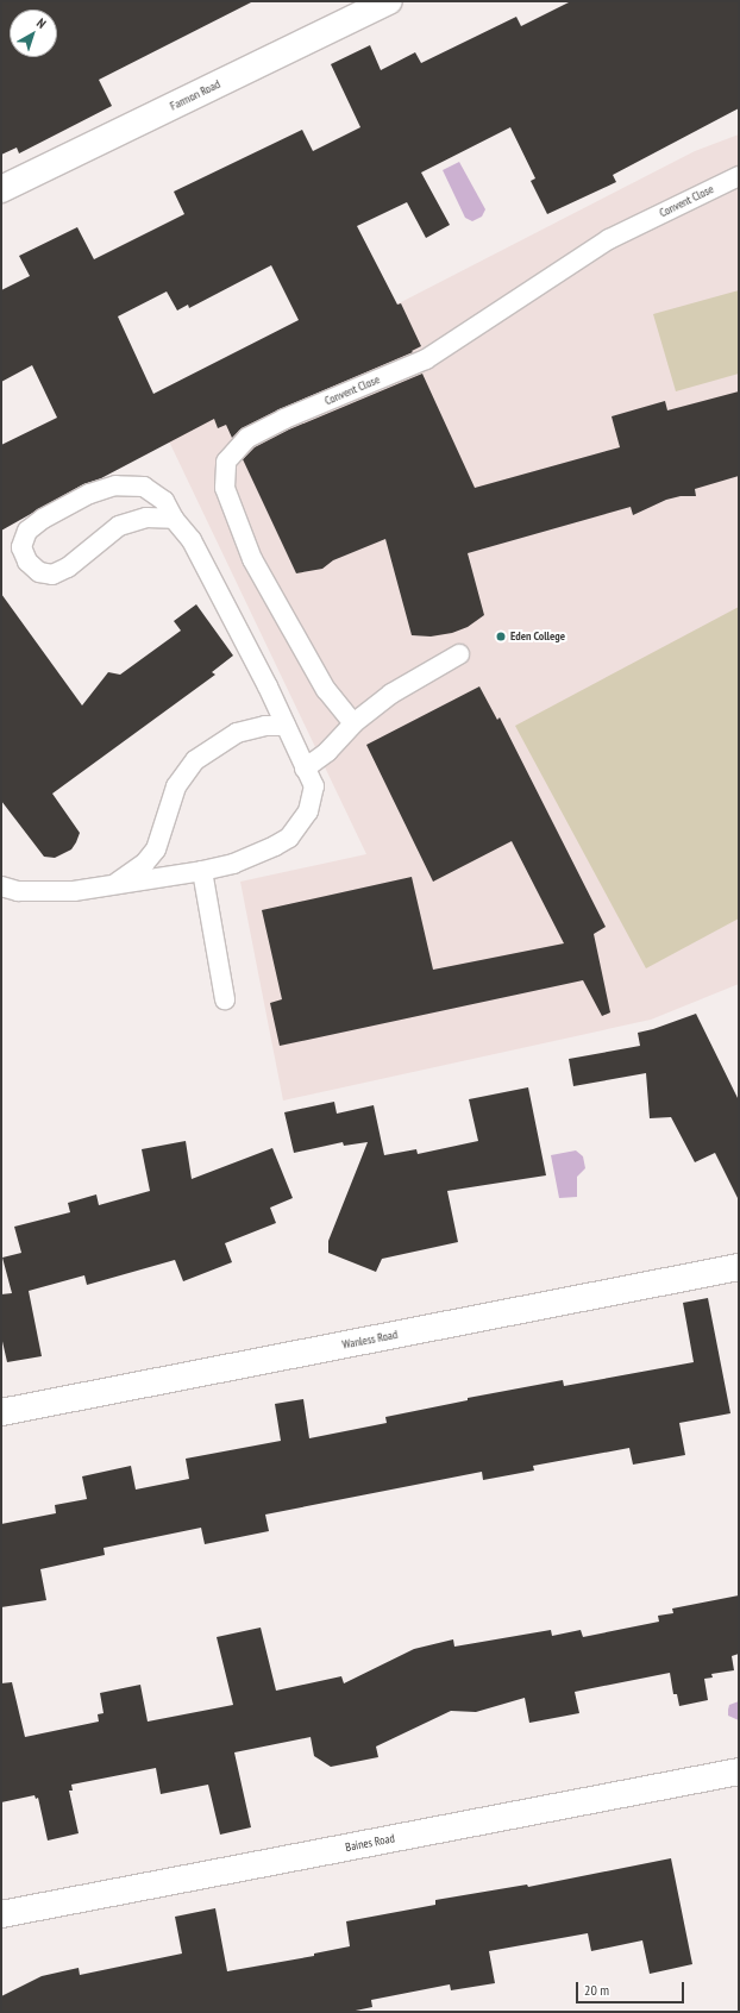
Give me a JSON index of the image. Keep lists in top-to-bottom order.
{
  "streets": {
    "street": ["Farmon Road", "Wanless Road", "Baines Road"],
    "lane": ["Convent Close"]
  },
  "places": ["Eden College"],
  "scale_bar": "20 m",
  "north": "top right"
}
